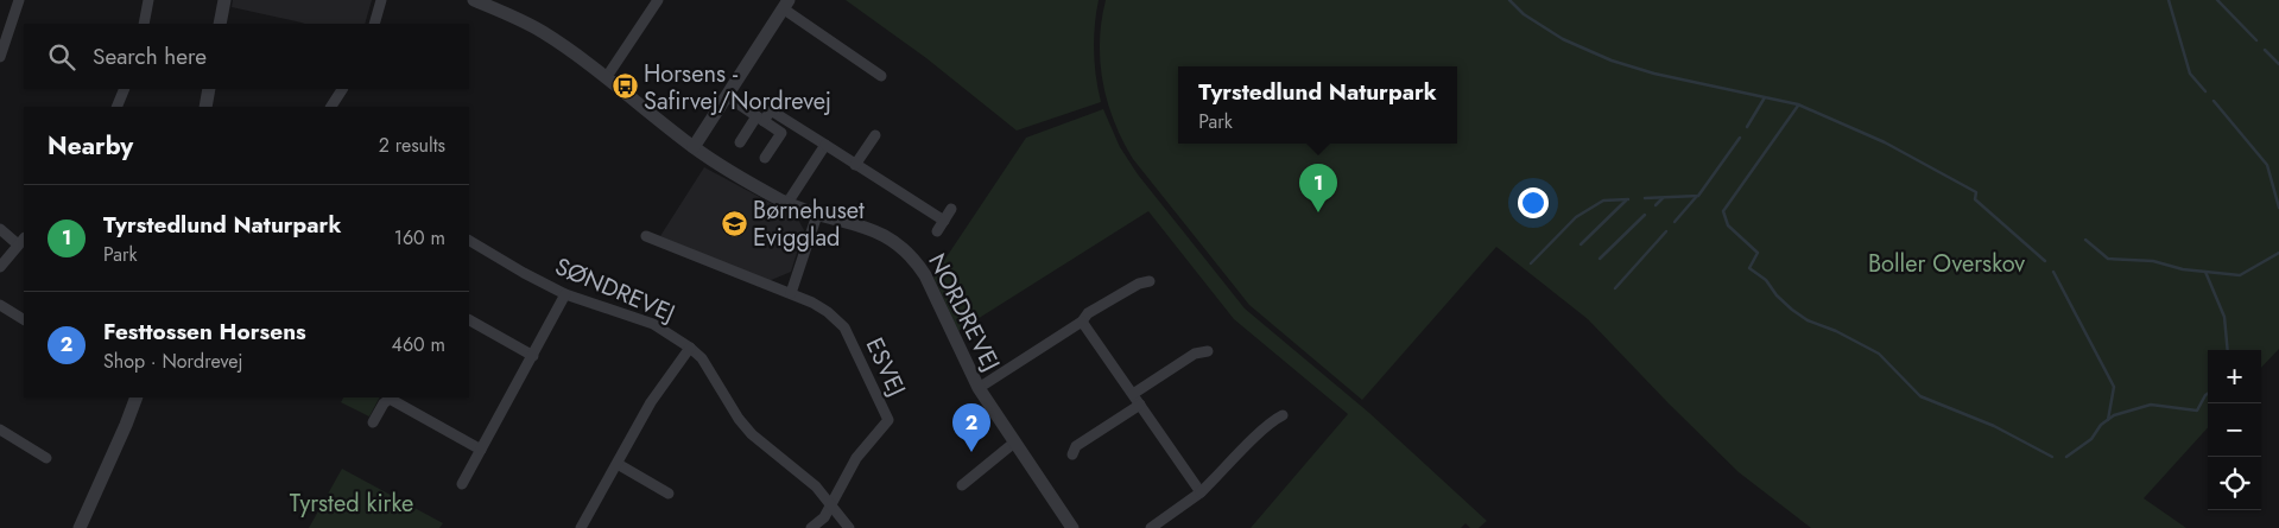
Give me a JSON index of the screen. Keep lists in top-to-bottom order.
{
  "streets": {
    "street": ["SØNDREVEJ", "NORDREVEJ", "ESVEJ"]
  },
  "crossings": [
    ["SØNDREVEJ", "ESVEJ"]
  ],
  "parks": ["Boller Overskov", "Tyrsted kirke"],
  "places": {
    "bus stop": ["Horsens - Safirvej/Nordrevej"],
    "school or university": ["Børnehuset Evigglad"]
  },
  "page": {
    "search": "Search here",
    "popup": ["Tyrstedlund Naturpark", "Park"],
    "heading": ["Nearby", "2 results"],
    "pins": ["1", "2"],
    "list": [
      {
        "mark": "1",
        "name": "Tyrstedlund Naturpark",
        "note": "Park",
        "value": "160 m"
      },
      {
        "mark": "2",
        "name": "Festtossen Horsens",
        "note": "Shop · Nordrevej",
        "value": "460 m"
      }
    ],
    "map_buttons": ["+", "−"]
  }
}
